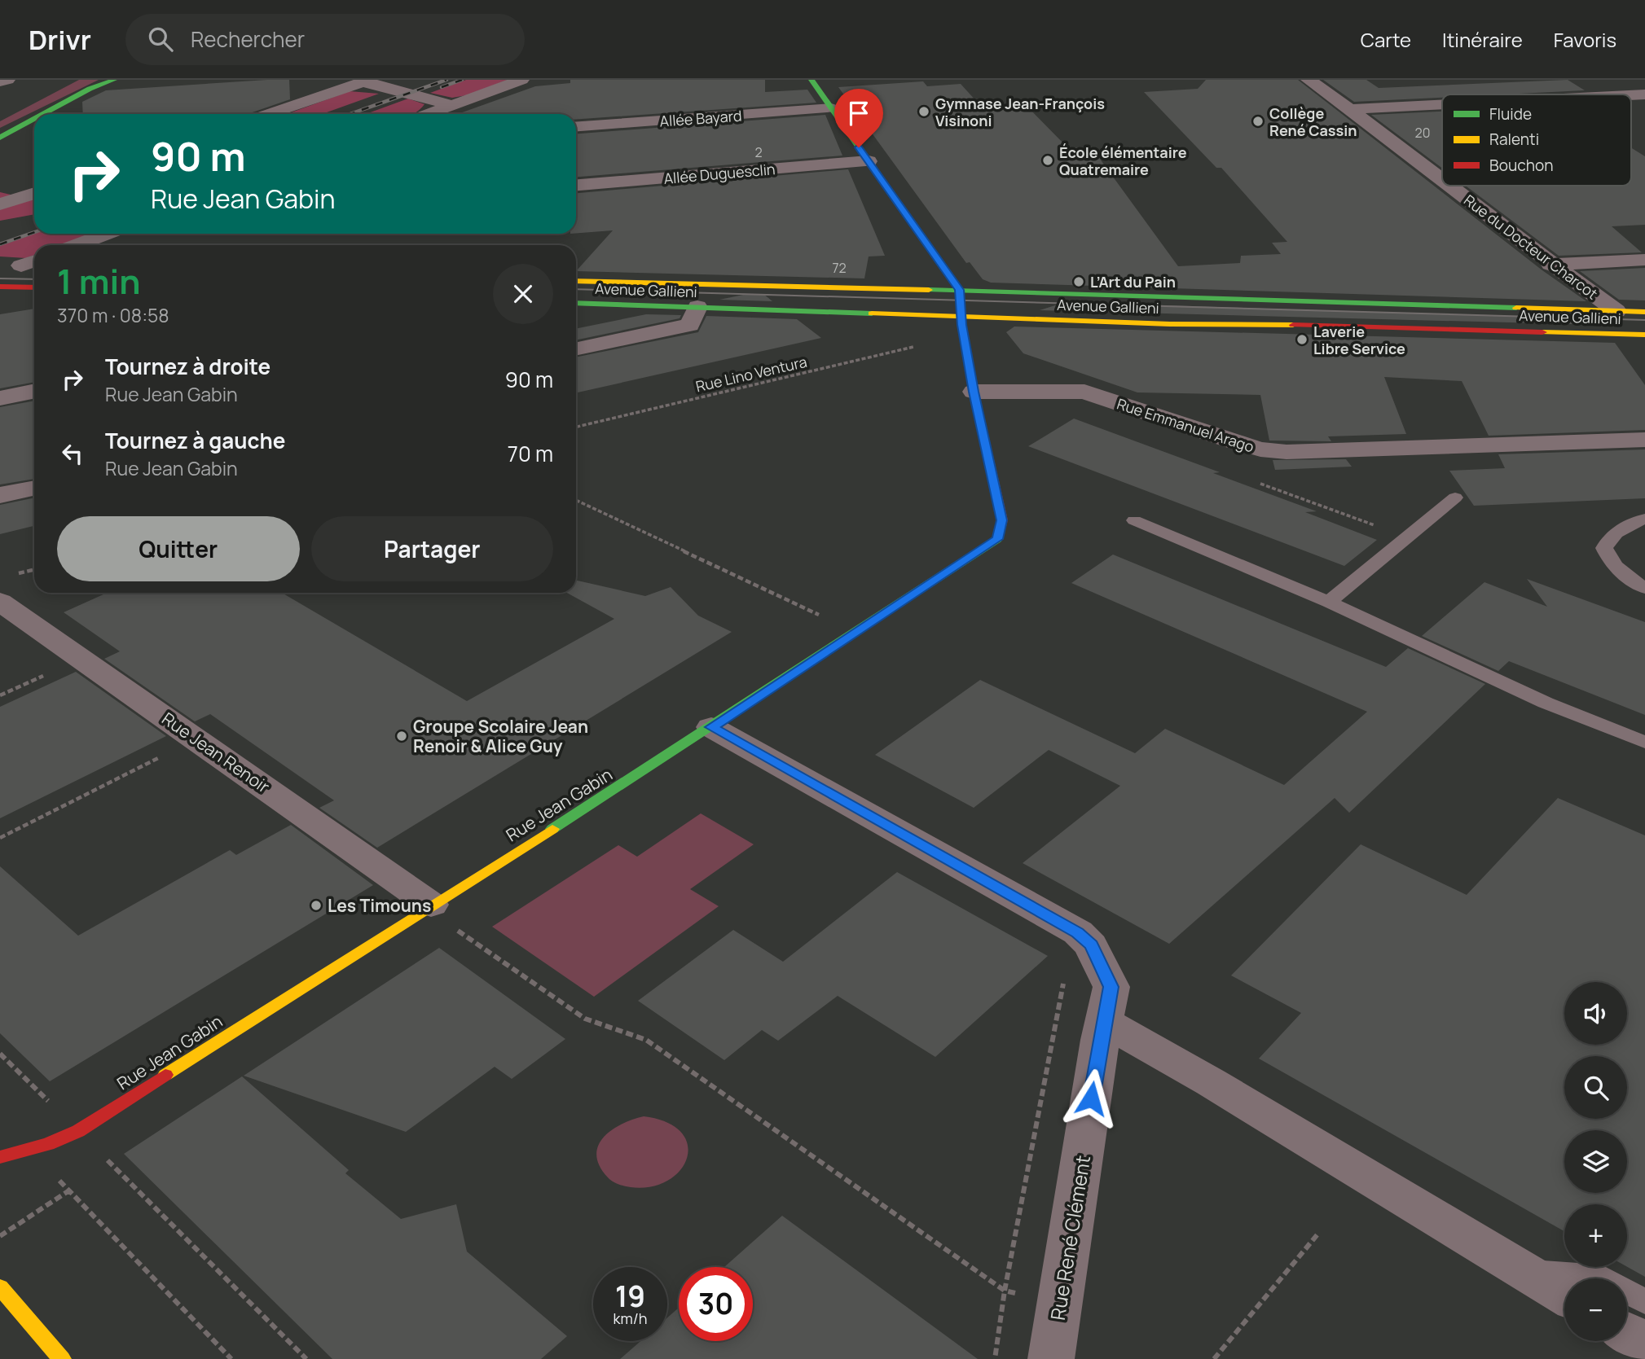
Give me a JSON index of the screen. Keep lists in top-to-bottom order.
{
  "streets": {
    "main road": ["Avenue Gallieni", "Rue Jean Gabin"],
    "street": [
      "Allée Bayard",
      "Allée Duguesclin",
      "Rue du Docteur Charcot",
      "Rue Emmanuel Arago",
      "Rue Jean Renoir",
      "Rue René Clément"
    ],
    "path": ["Rue Lino Ventura"]
  },
  "crossings": [
    ["Rue du Docteur Charcot", "Avenue Gallieni"],
    ["Rue Emmanuel Arago", "Rue Jean Gabin"],
    ["Rue Jean Renoir", "Rue Jean Gabin"],
    ["Rue Jean Gabin", "Rue René Clément"]
  ],
  "places": [
    "Gymnase Jean-François Visinoni",
    "Collège René Cassin",
    "École élémentaire Quatremaire",
    "L’Art du Pain",
    "Laverie Libre Service",
    "Groupe Scolaire Jean Renoir & Alice Guy",
    "Les Timouns"
  ],
  "house_numbers": ["20", "2", "72"],
  "legend": ["Fluide", "Ralenti", "Bouchon"],
  "page": {
    "header": "Drivr",
    "search": "Rechercher",
    "nav": ["Carte", "Itinéraire", "Favoris"],
    "turn": ["90 m", "Rue Jean Gabin"],
    "heading": ["1 min", "370 m · 08:58"],
    "list": [
      {
        "name": "Tournez à droite",
        "note": "Rue Jean Gabin",
        "value": "90 m"
      },
      {
        "name": "Tournez à gauche",
        "note": "Rue Jean Gabin",
        "value": "70 m"
      }
    ],
    "buttons": ["Quitter", "Partager"],
    "map_buttons": ["+", "−"],
    "speed": "19 km/h",
    "limit": "30"
  }
}
